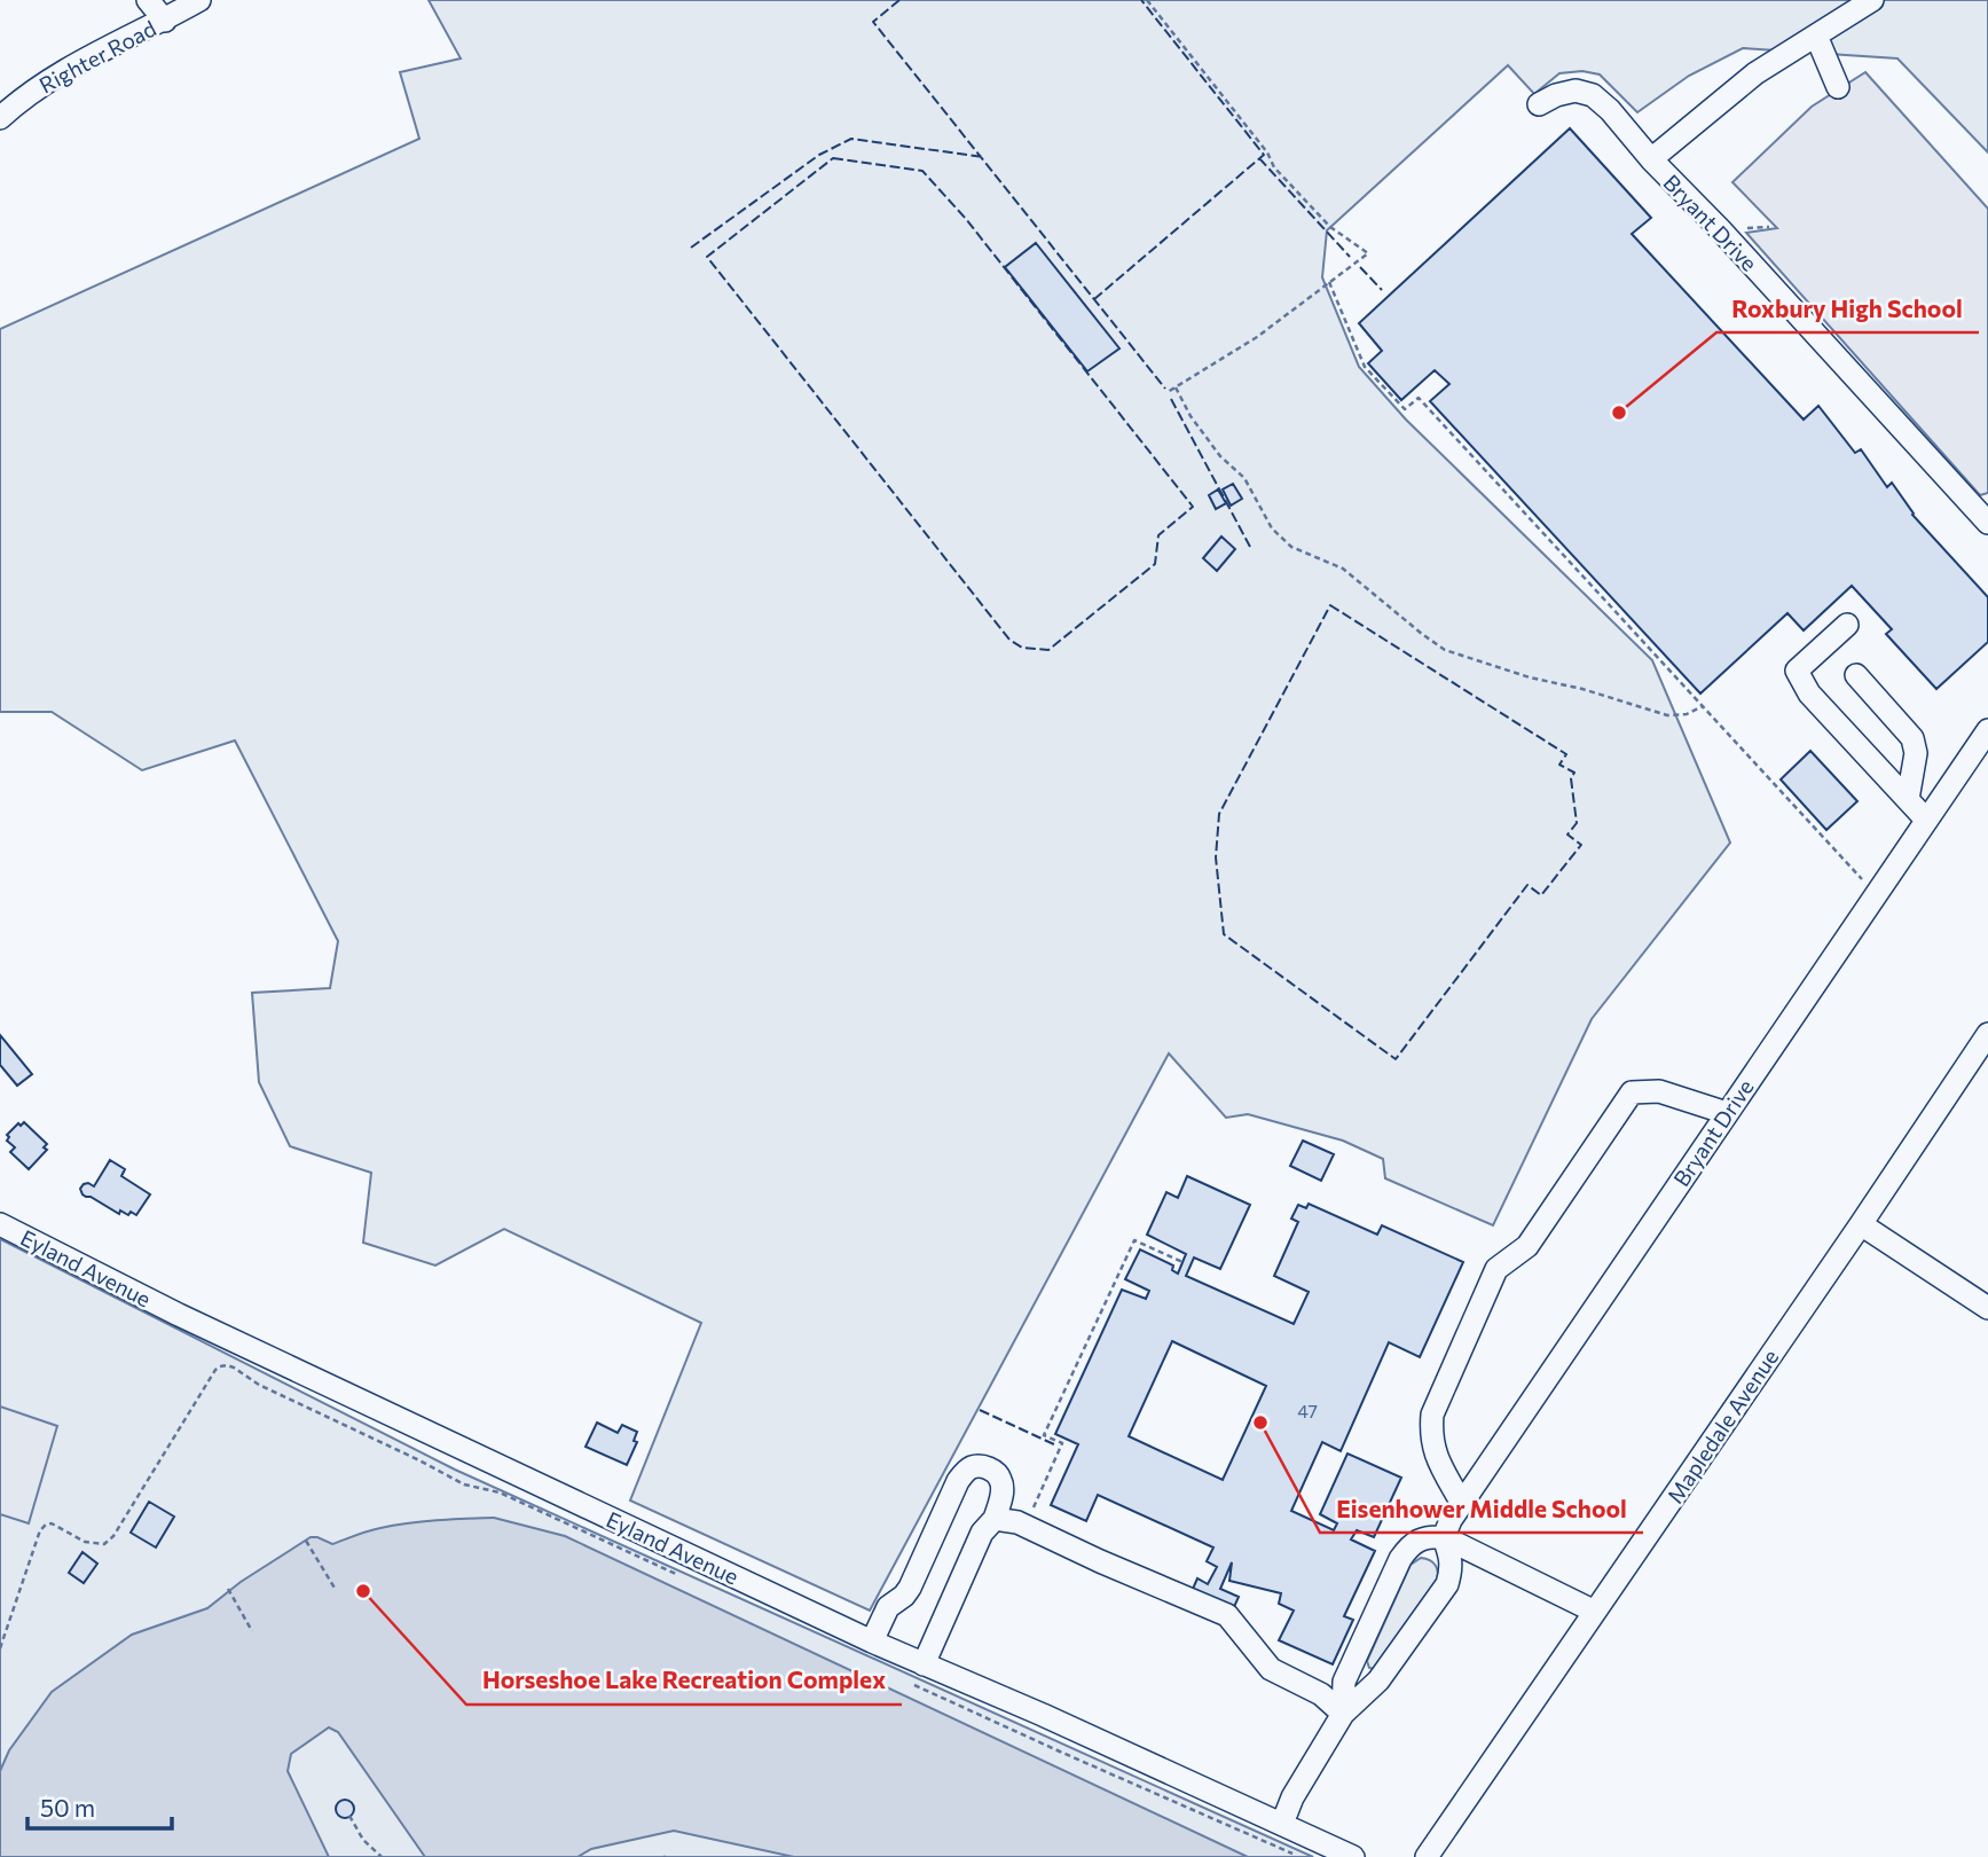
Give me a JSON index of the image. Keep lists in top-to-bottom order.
{
  "streets": {
    "street": [
      "Righter Road",
      "Bryant Drive",
      "Eyland Avenue",
      "Mapledale Avenue"
    ]
  },
  "places": ["Roxbury High School", "Eisenhower Middle School", "Horseshoe Lake Recreation Complex"],
  "house_numbers": ["47"],
  "scale_bar": "50 m"
}
